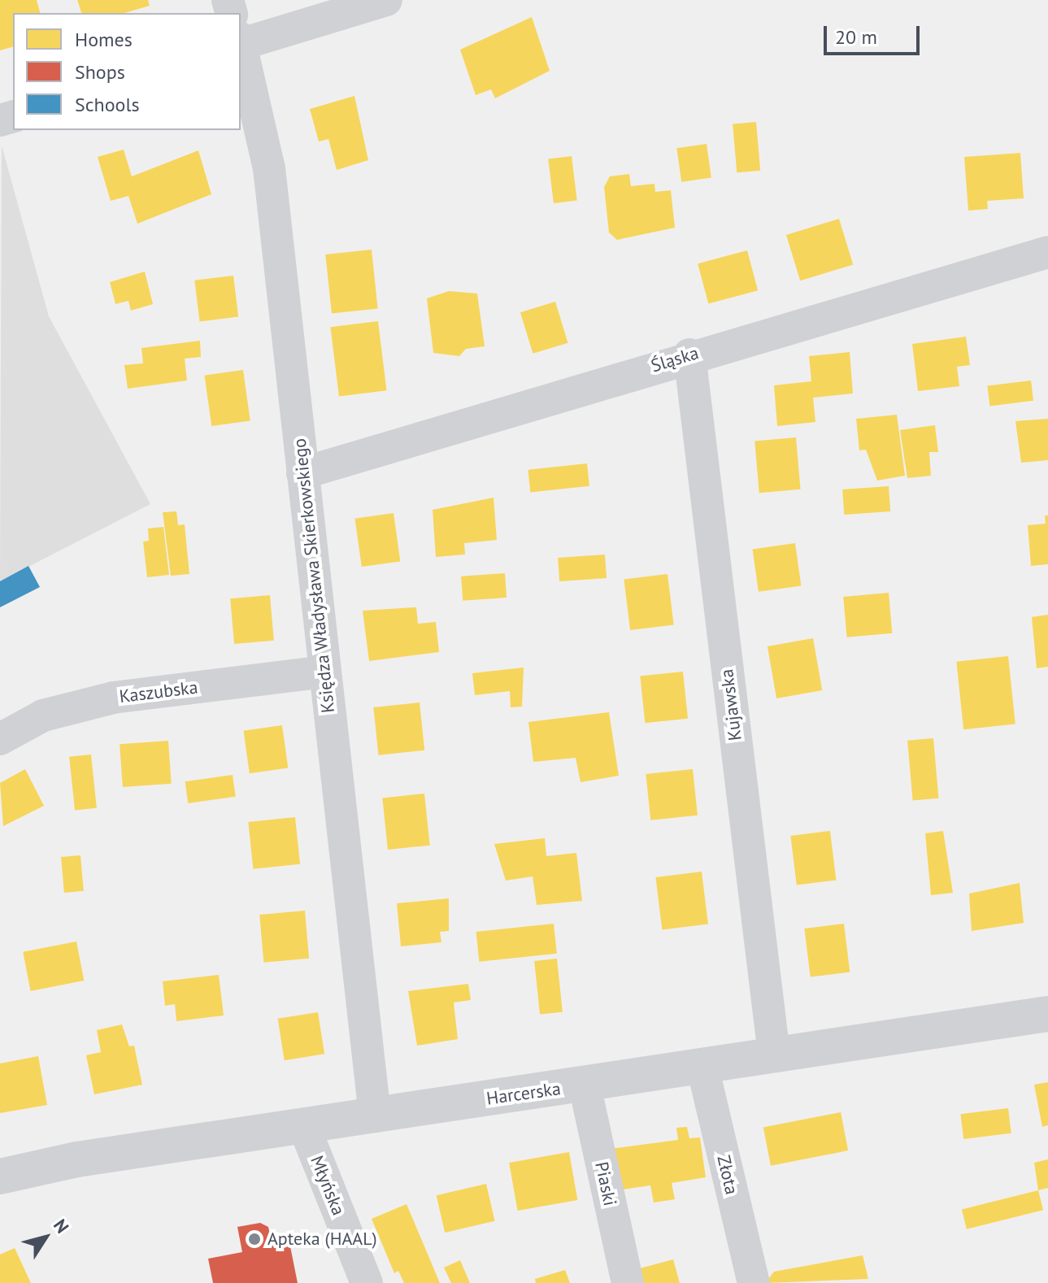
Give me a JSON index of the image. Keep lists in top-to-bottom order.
{
  "streets": {
    "street": [
      "Śląska",
      "Księdza Władysława Skierkowskiego",
      "Kaszubska",
      "Kujawska",
      "Harcerska",
      "Złota",
      "Piaski",
      "Młyńska"
    ]
  },
  "crossings": [
    ["Śląska", "Księdza Władysława Skierkowskiego"],
    ["Śląska", "Kujawska"],
    ["Księdza Władysława Skierkowskiego", "Kaszubska"],
    ["Księdza Władysława Skierkowskiego", "Harcerska"],
    ["Kujawska", "Harcerska"],
    ["Harcerska", "Złota"],
    ["Harcerska", "Piaski"],
    ["Harcerska", "Młyńska"]
  ],
  "places": ["Apteka (HAAL)"],
  "legend": ["Homes", "Shops", "Schools"],
  "scale_bar": "20 m",
  "north": "top right"
}
